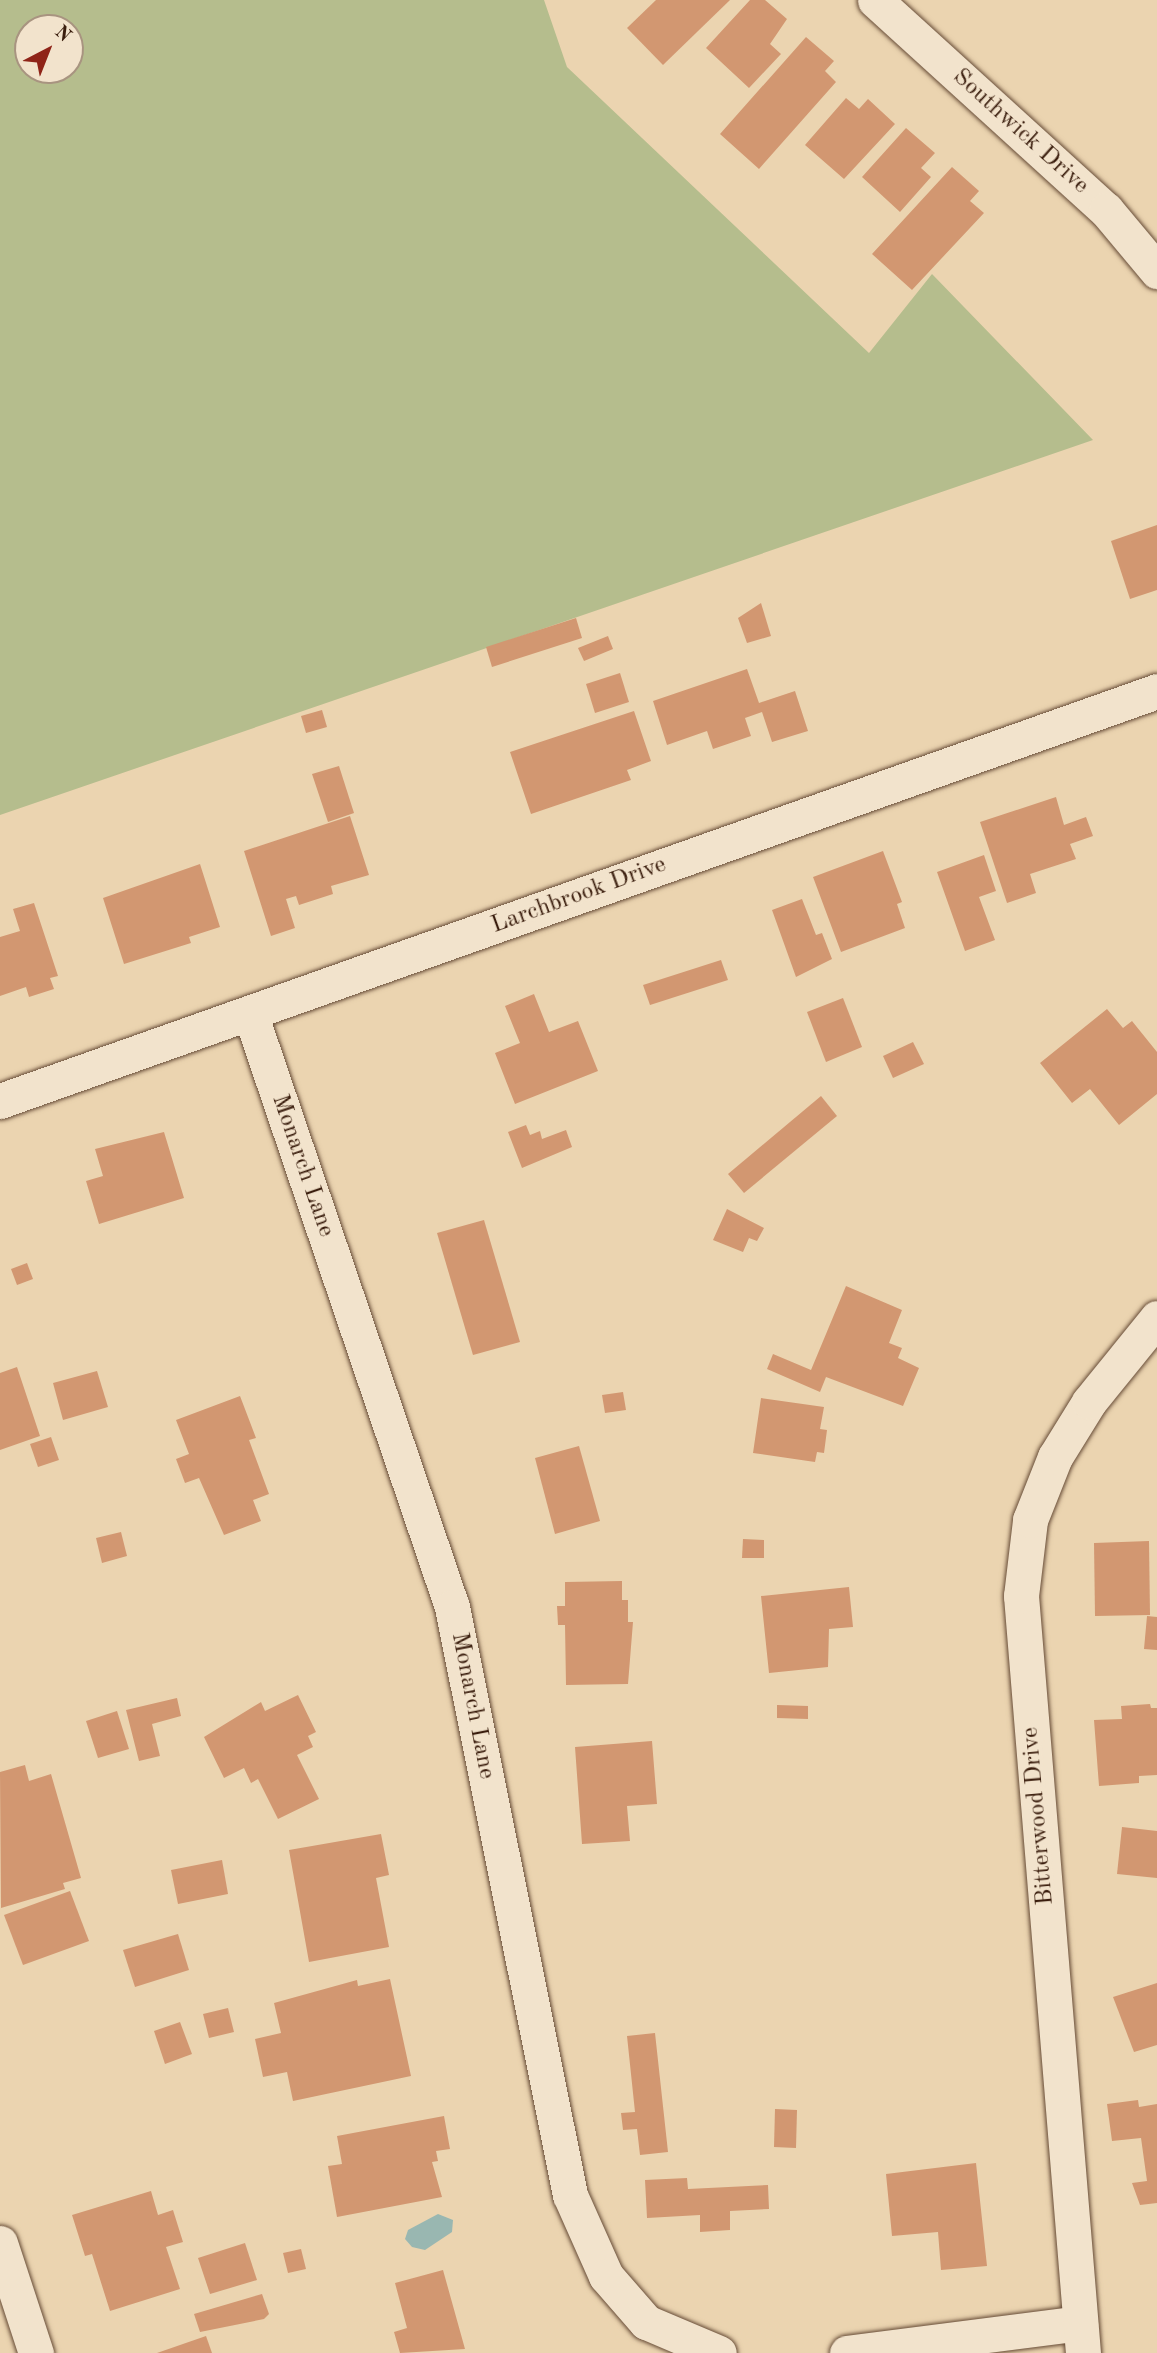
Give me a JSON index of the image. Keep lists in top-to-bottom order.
{
  "streets": {
    "street": [
      "Southwick Drive",
      "Larchbrook Drive",
      "Monarch Lane",
      "Bitterwood Drive"
    ]
  },
  "crossings": [
    ["Larchbrook Drive", "Monarch Lane"]
  ],
  "north": "top right"
}
